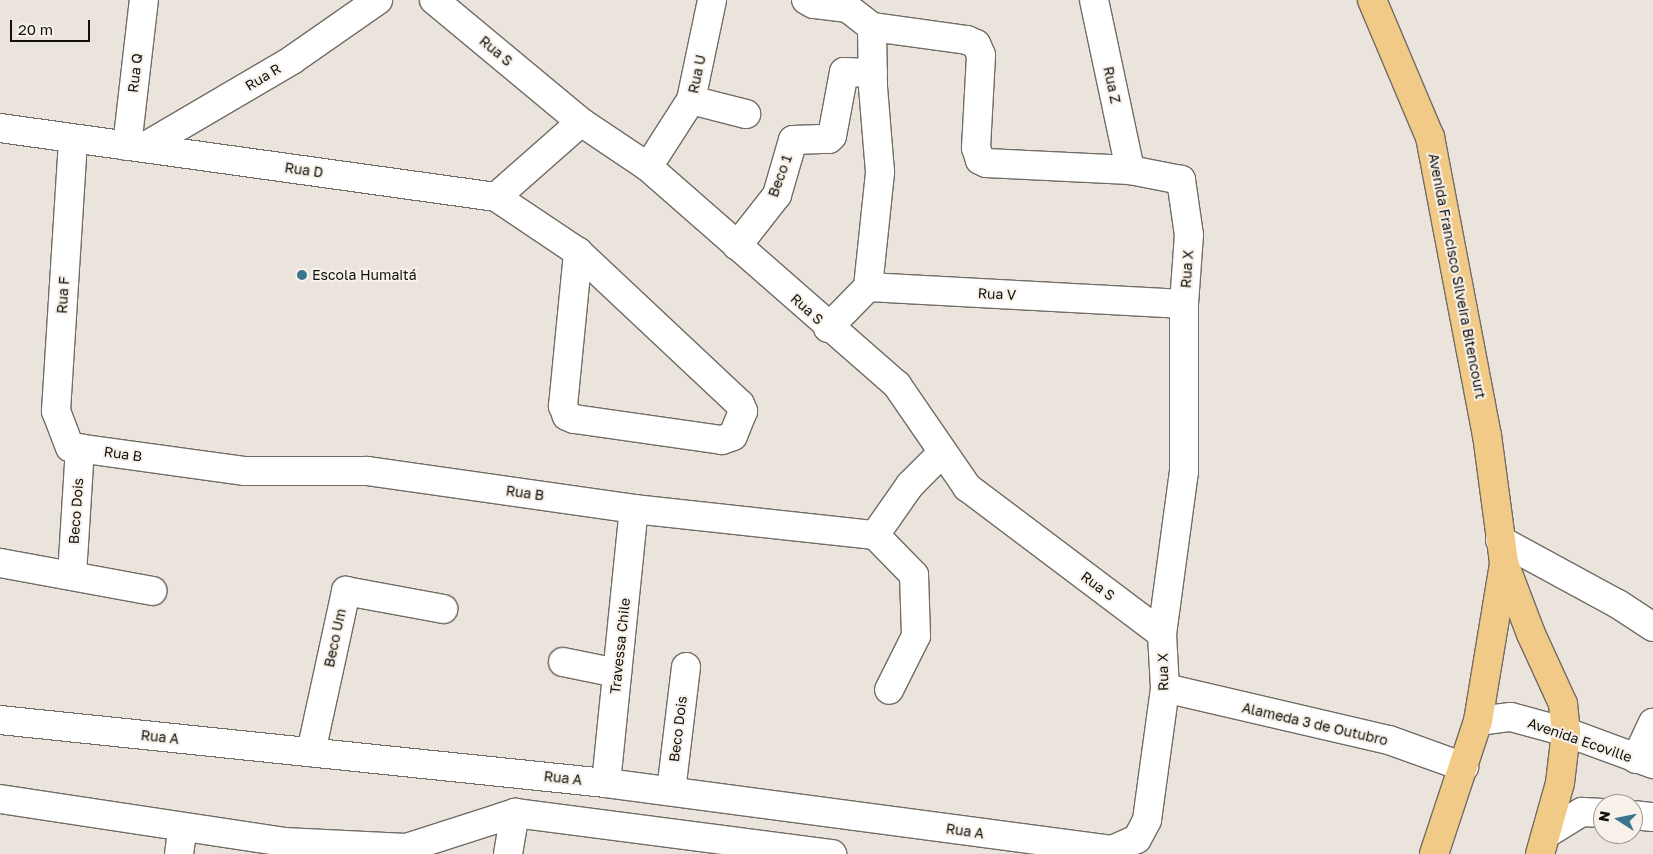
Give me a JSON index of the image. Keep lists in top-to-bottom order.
{
  "streets": {
    "main road": ["Avenida Francisco Silveira Bitencourt"],
    "street": [
      "Rua S",
      "Rua Q",
      "Rua U",
      "Rua R",
      "Rua Z",
      "Rua D",
      "Beco 1",
      "Rua X",
      "Rua V",
      "Rua F",
      "Rua B",
      "Beco Dois",
      "Beco Um",
      "Travessa Chile",
      "Alameda 3 de Outubro",
      "Rua A",
      "Avenida Ecoville"
    ]
  },
  "crossings": [
    ["Rua S", "Rua U"],
    ["Rua S", "Beco 1"],
    ["Rua S", "Rua X"],
    ["Rua Q", "Rua R"],
    ["Rua Q", "Rua D"],
    ["Rua R", "Rua D"],
    ["Rua Z", "Rua X"],
    ["Rua D", "Rua F"],
    ["Rua X", "Rua V"],
    ["Rua X", "Alameda 3 de Outubro"],
    ["Rua X", "Rua A"],
    ["Avenida Francisco Silveira Bitencourt", "Alameda 3 de Outubro"],
    ["Avenida Francisco Silveira Bitencourt", "Avenida Ecoville"],
    ["Rua F", "Rua B"],
    ["Rua F", "Beco Dois"],
    ["Rua B", "Beco Dois"],
    ["Rua B", "Travessa Chile"],
    ["Beco Dois", "Rua A"],
    ["Beco Um", "Rua A"],
    ["Travessa Chile", "Rua A"]
  ],
  "places": ["Escola Humaitá"],
  "scale_bar": "20 m",
  "north": "left"
}
